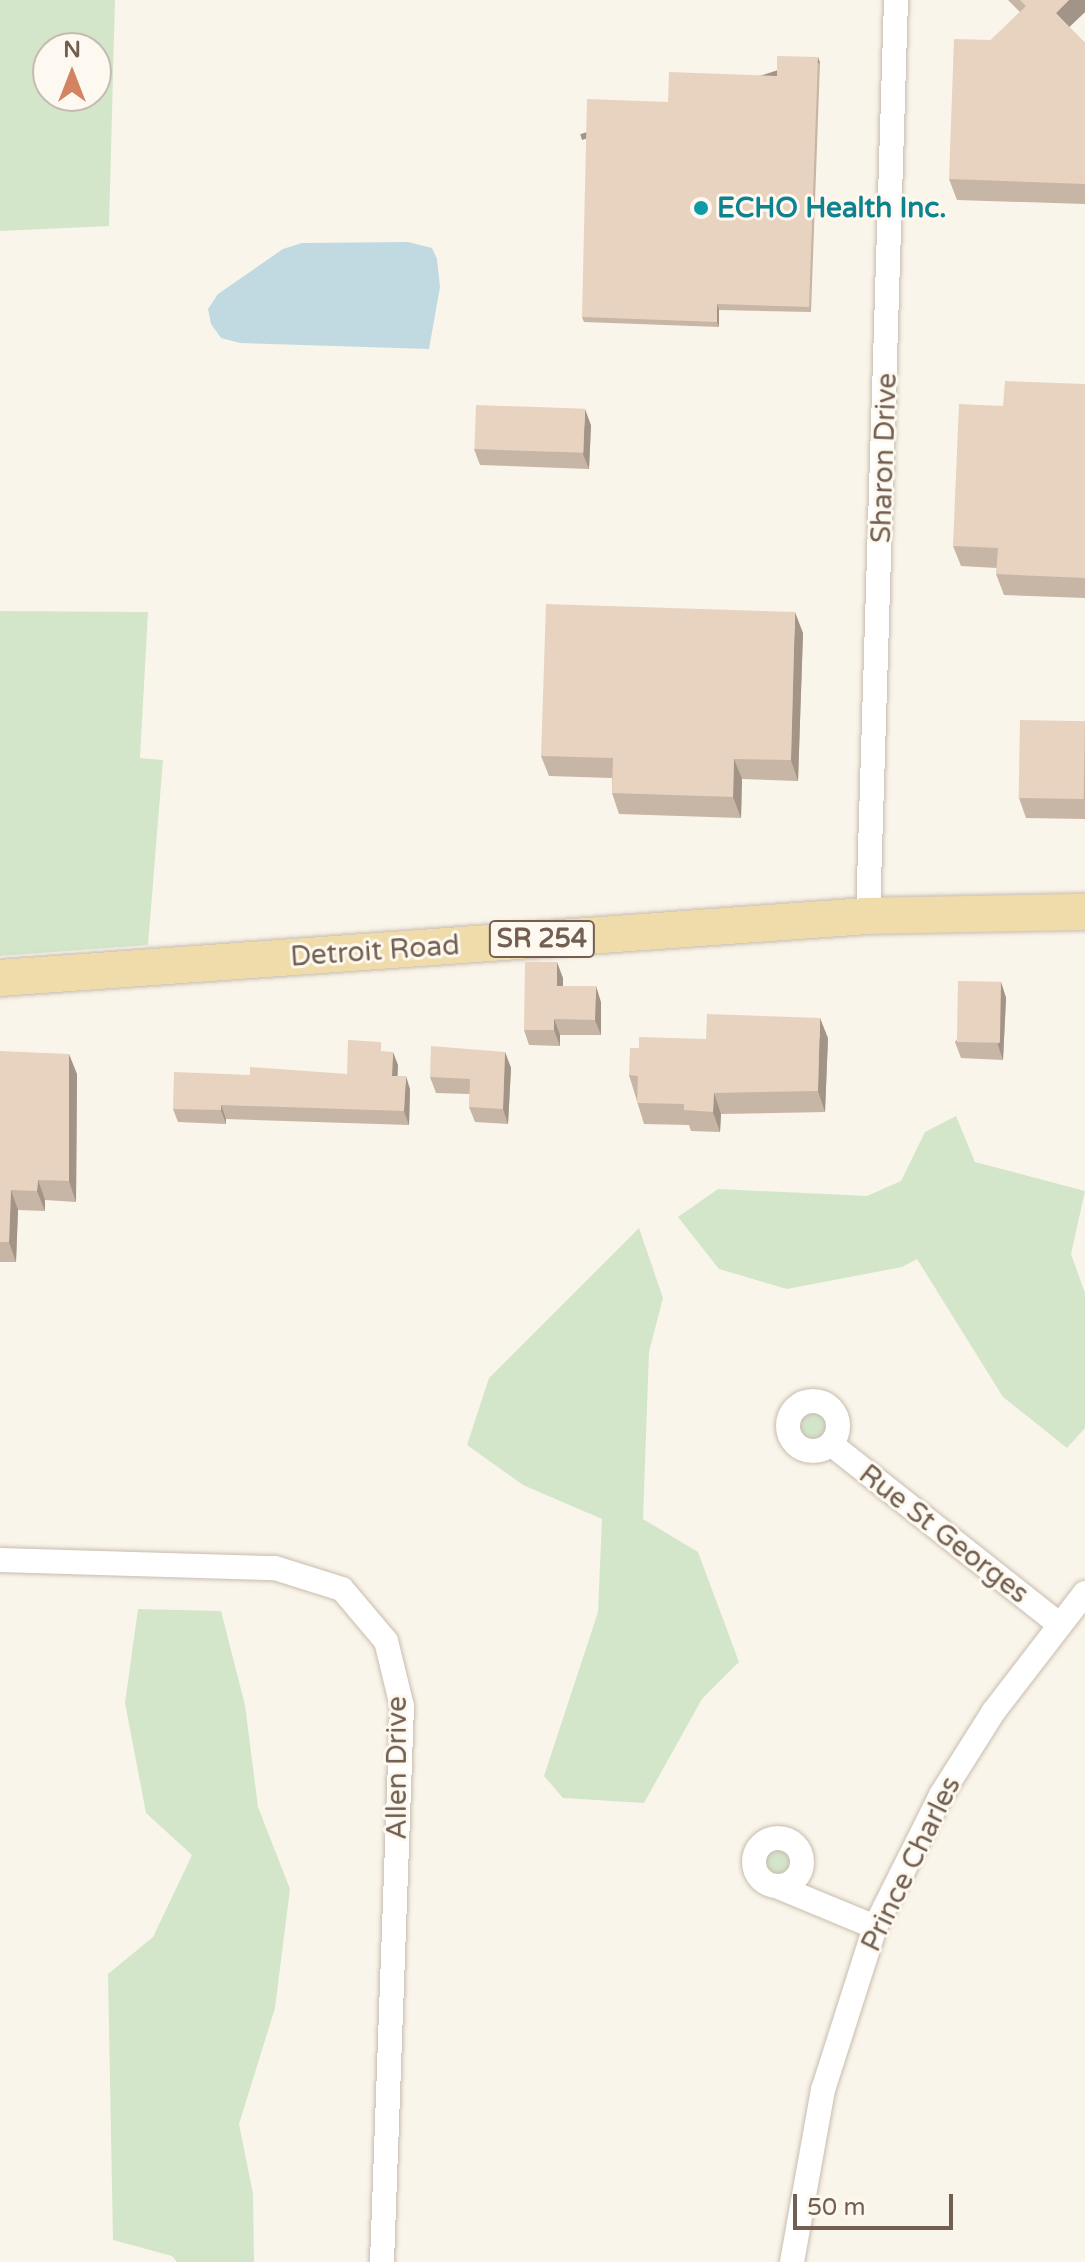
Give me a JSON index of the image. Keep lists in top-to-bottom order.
{
  "streets": {
    "main road": ["SR 254", "Detroit Road"],
    "street": [
      "Sharon Drive",
      "Rue St Georges",
      "Allen Drive",
      "Prince Charles"
    ]
  },
  "crossings": [
    ["Sharon Drive", "Detroit Road"],
    ["Rue St Georges", "Prince Charles"]
  ],
  "places": ["ECHO Health Inc."],
  "scale_bar": "50 m",
  "north": "top"
}
